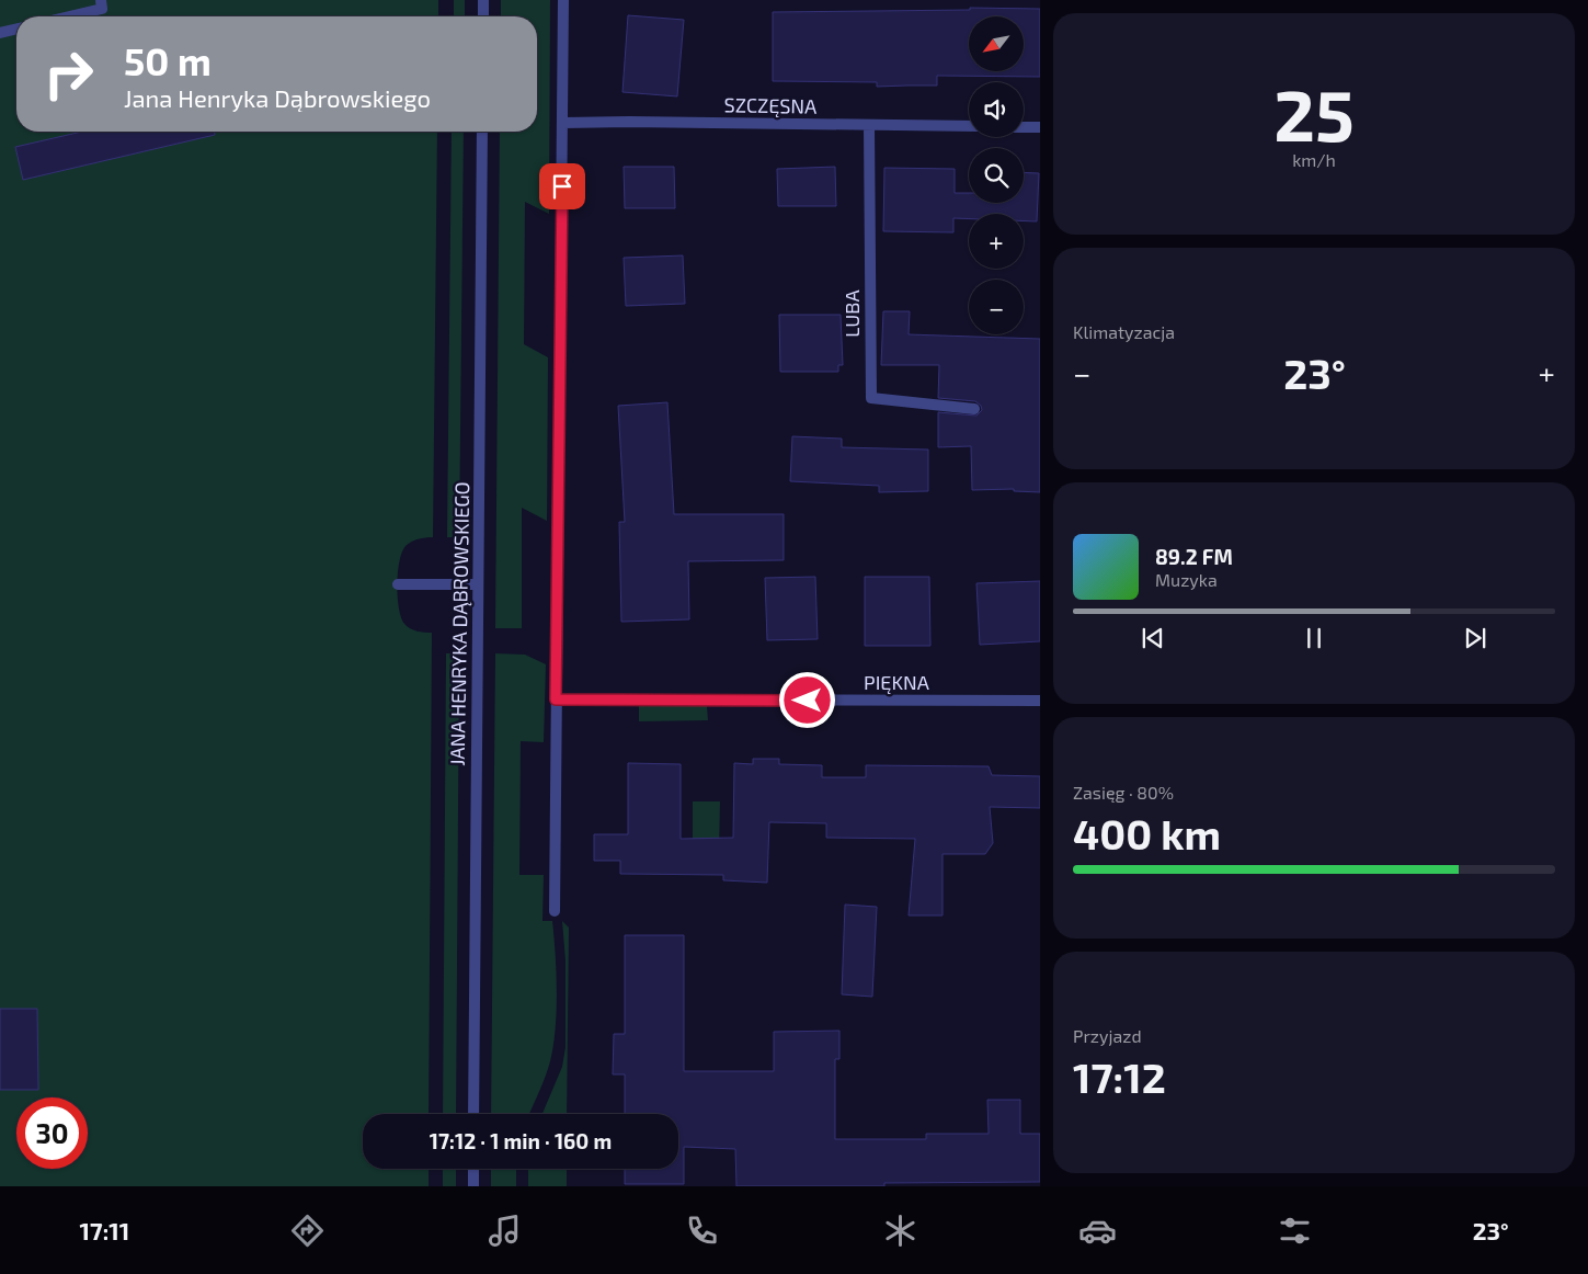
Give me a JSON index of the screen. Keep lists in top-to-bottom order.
{
  "streets": {
    "street": [
      "SZCZĘSNA",
      "LUBA",
      "JANA HENRYKA DĄBROWSKIEGO",
      "PIĘKNA"
    ]
  },
  "crossings": [
    ["SZCZĘSNA", "LUBA"]
  ],
  "north": "bottom left",
  "page": {
    "tile": [
      ["25", "km/h"],
      "Klimatyzacja",
      ["Zasięg · 80%", "400 km"],
      ["Przyjazd", "17:12"]
    ],
    "map_buttons": ["+", "−"],
    "turn": ["50 m", "Jana Henryka Dąbrowskiego"],
    "heat": ["−", "23°", "+"],
    "song": ["89.2 FM", "Muzyka"],
    "limit": "30",
    "trip": "17:12 · 1 min · 160 m",
    "tabs": ["17:11", "23°"]
  }
}
